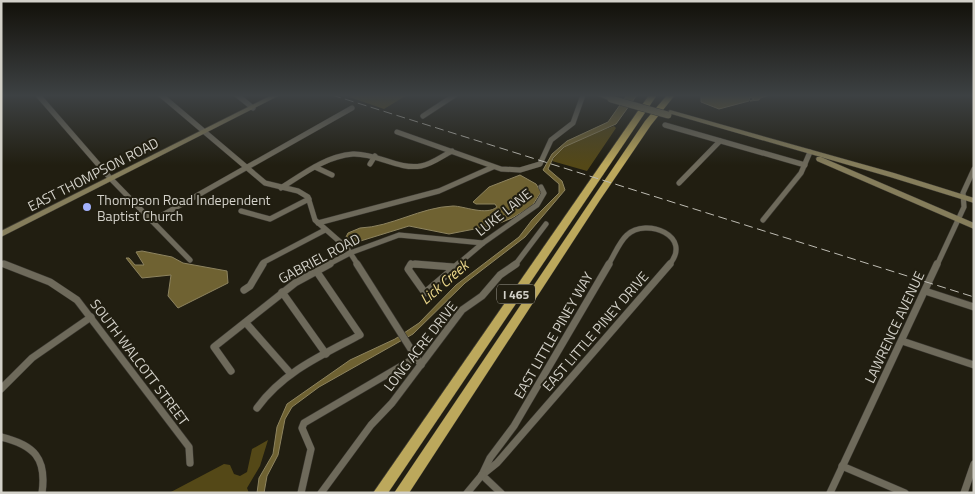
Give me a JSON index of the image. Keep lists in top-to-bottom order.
{
  "streets": {
    "highway": ["I 465"],
    "main road": ["EAST THOMPSON ROAD"],
    "street": [
      "LUKE LANE",
      "GABRIEL ROAD",
      "LAWRENCE AVENUE",
      "EAST LITTLE PINEY DRIVE",
      "EAST LITTLE PINEY WAY",
      "LONG ACRE DRIVE",
      "SOUTH WALCOTT STREET"
    ]
  },
  "crossings": [
    ["LUKE LANE", "GABRIEL ROAD"],
    ["EAST LITTLE PINEY DRIVE", "EAST LITTLE PINEY WAY"]
  ],
  "water": ["Lick Creek"],
  "places": ["Thompson Road Independent Baptist Church"]
}
